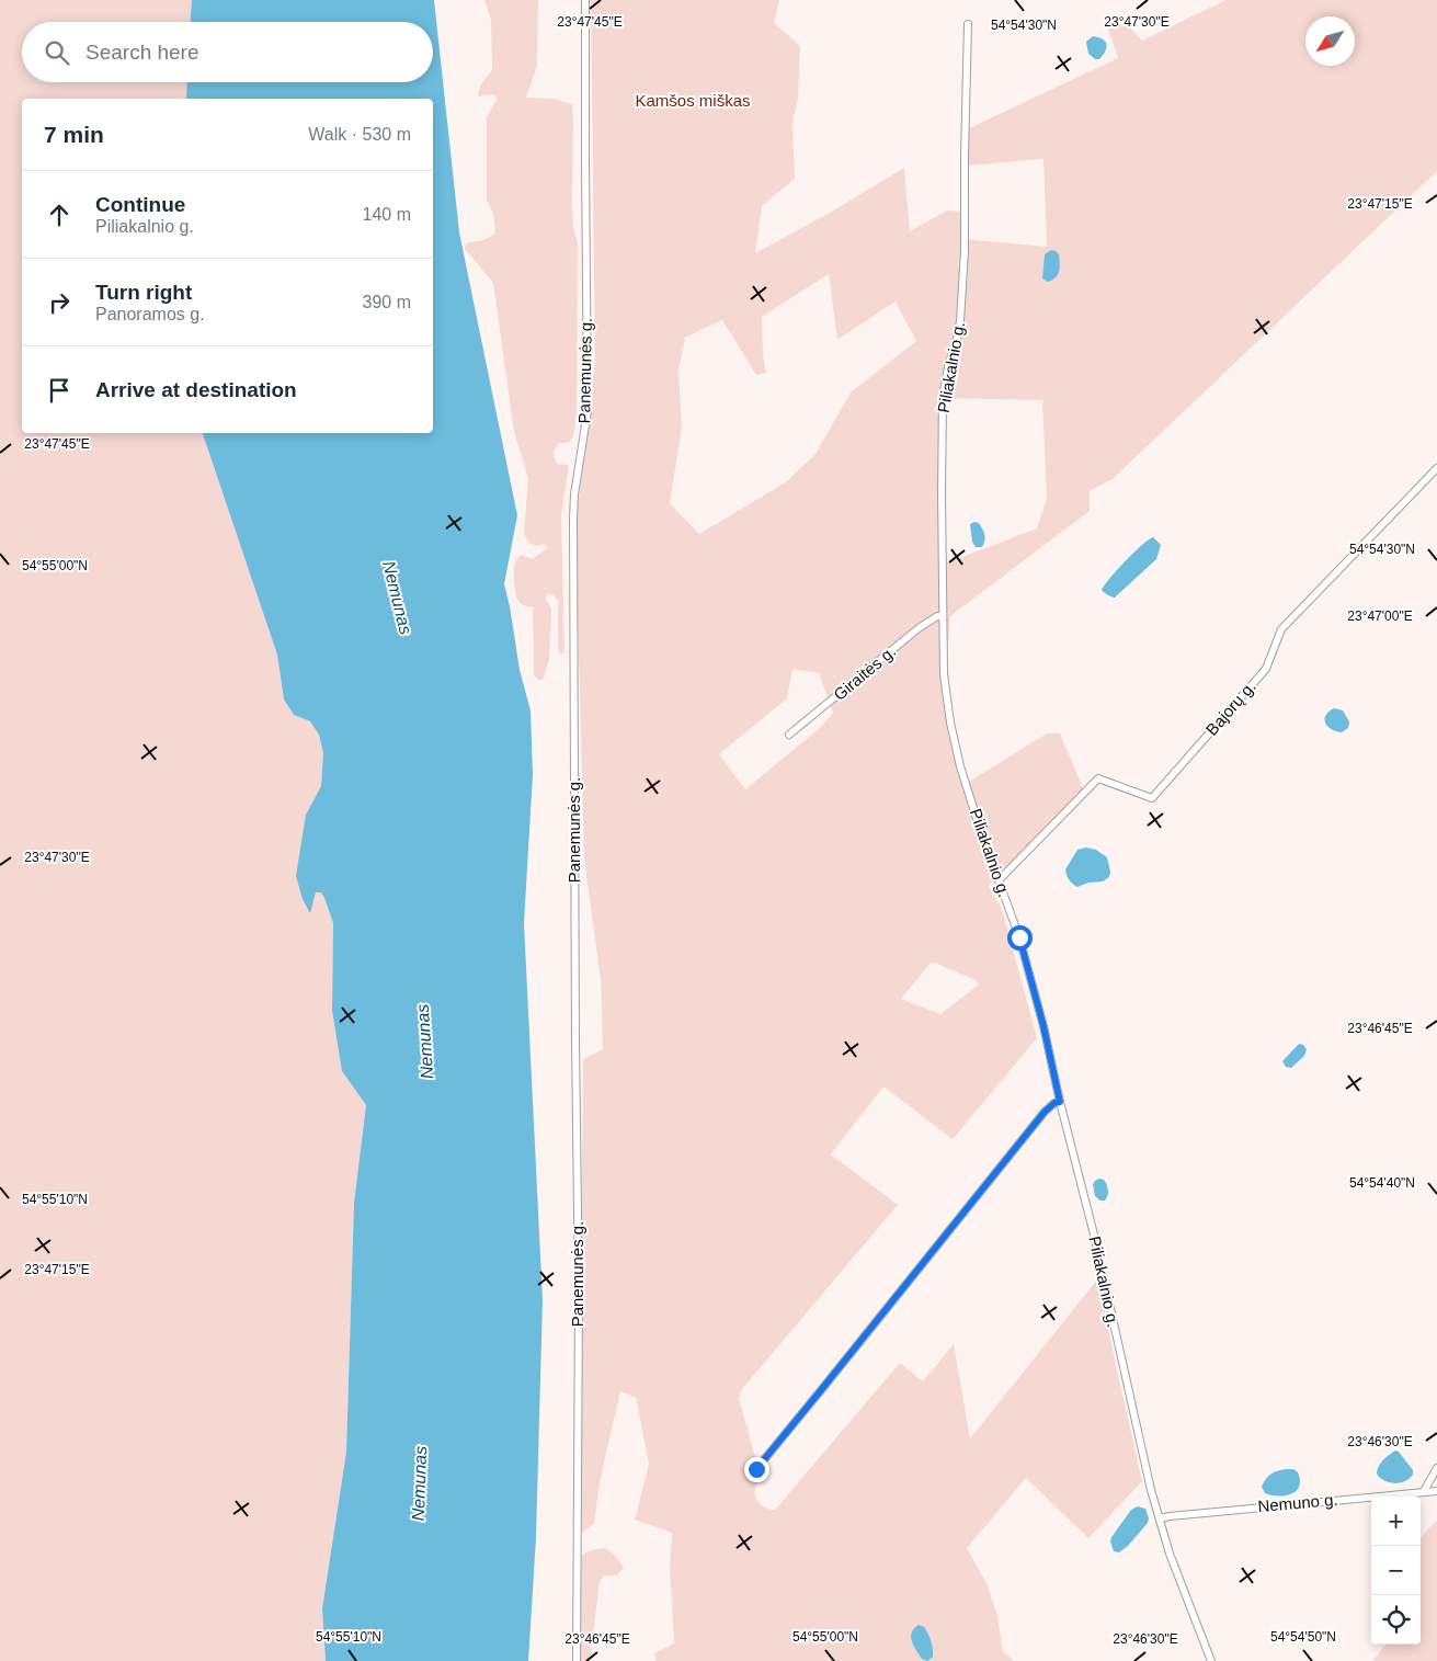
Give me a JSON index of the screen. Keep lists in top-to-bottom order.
{
  "streets": {
    "street": [
      "Piliakalnio g.",
      "Panemunės g.",
      "Giraitės g.",
      "Bajorų g.",
      "Nemuno g."
    ]
  },
  "crossings": [
    ["Piliakalnio g.", "Giraitės g."],
    ["Piliakalnio g.", "Bajorų g."],
    ["Piliakalnio g.", "Nemuno g."]
  ],
  "water": ["Nemunas"],
  "parks": ["Kamšos miškas"],
  "north": "bottom left",
  "page": {
    "search": "Search here",
    "heading": ["7 min", "Walk · 530 m"],
    "list": [
      ["Continue", "Piliakalnio g.", "140 m"],
      ["Turn right", "Panoramos g.", "390 m"],
      "Arrive at destination"
    ],
    "map_buttons": ["+", "−"]
  },
  "coordinates": [
    "23°47'45\"E",
    "23°47'30\"E",
    "54°54'30\"N",
    "23°47'15\"E",
    "54°55'00\"N",
    "23°47'00\"E",
    "23°46'45\"E",
    "54°54'40\"N",
    "54°55'10\"N",
    "23°46'30\"E",
    "54°54'50\"N"
  ]
}
